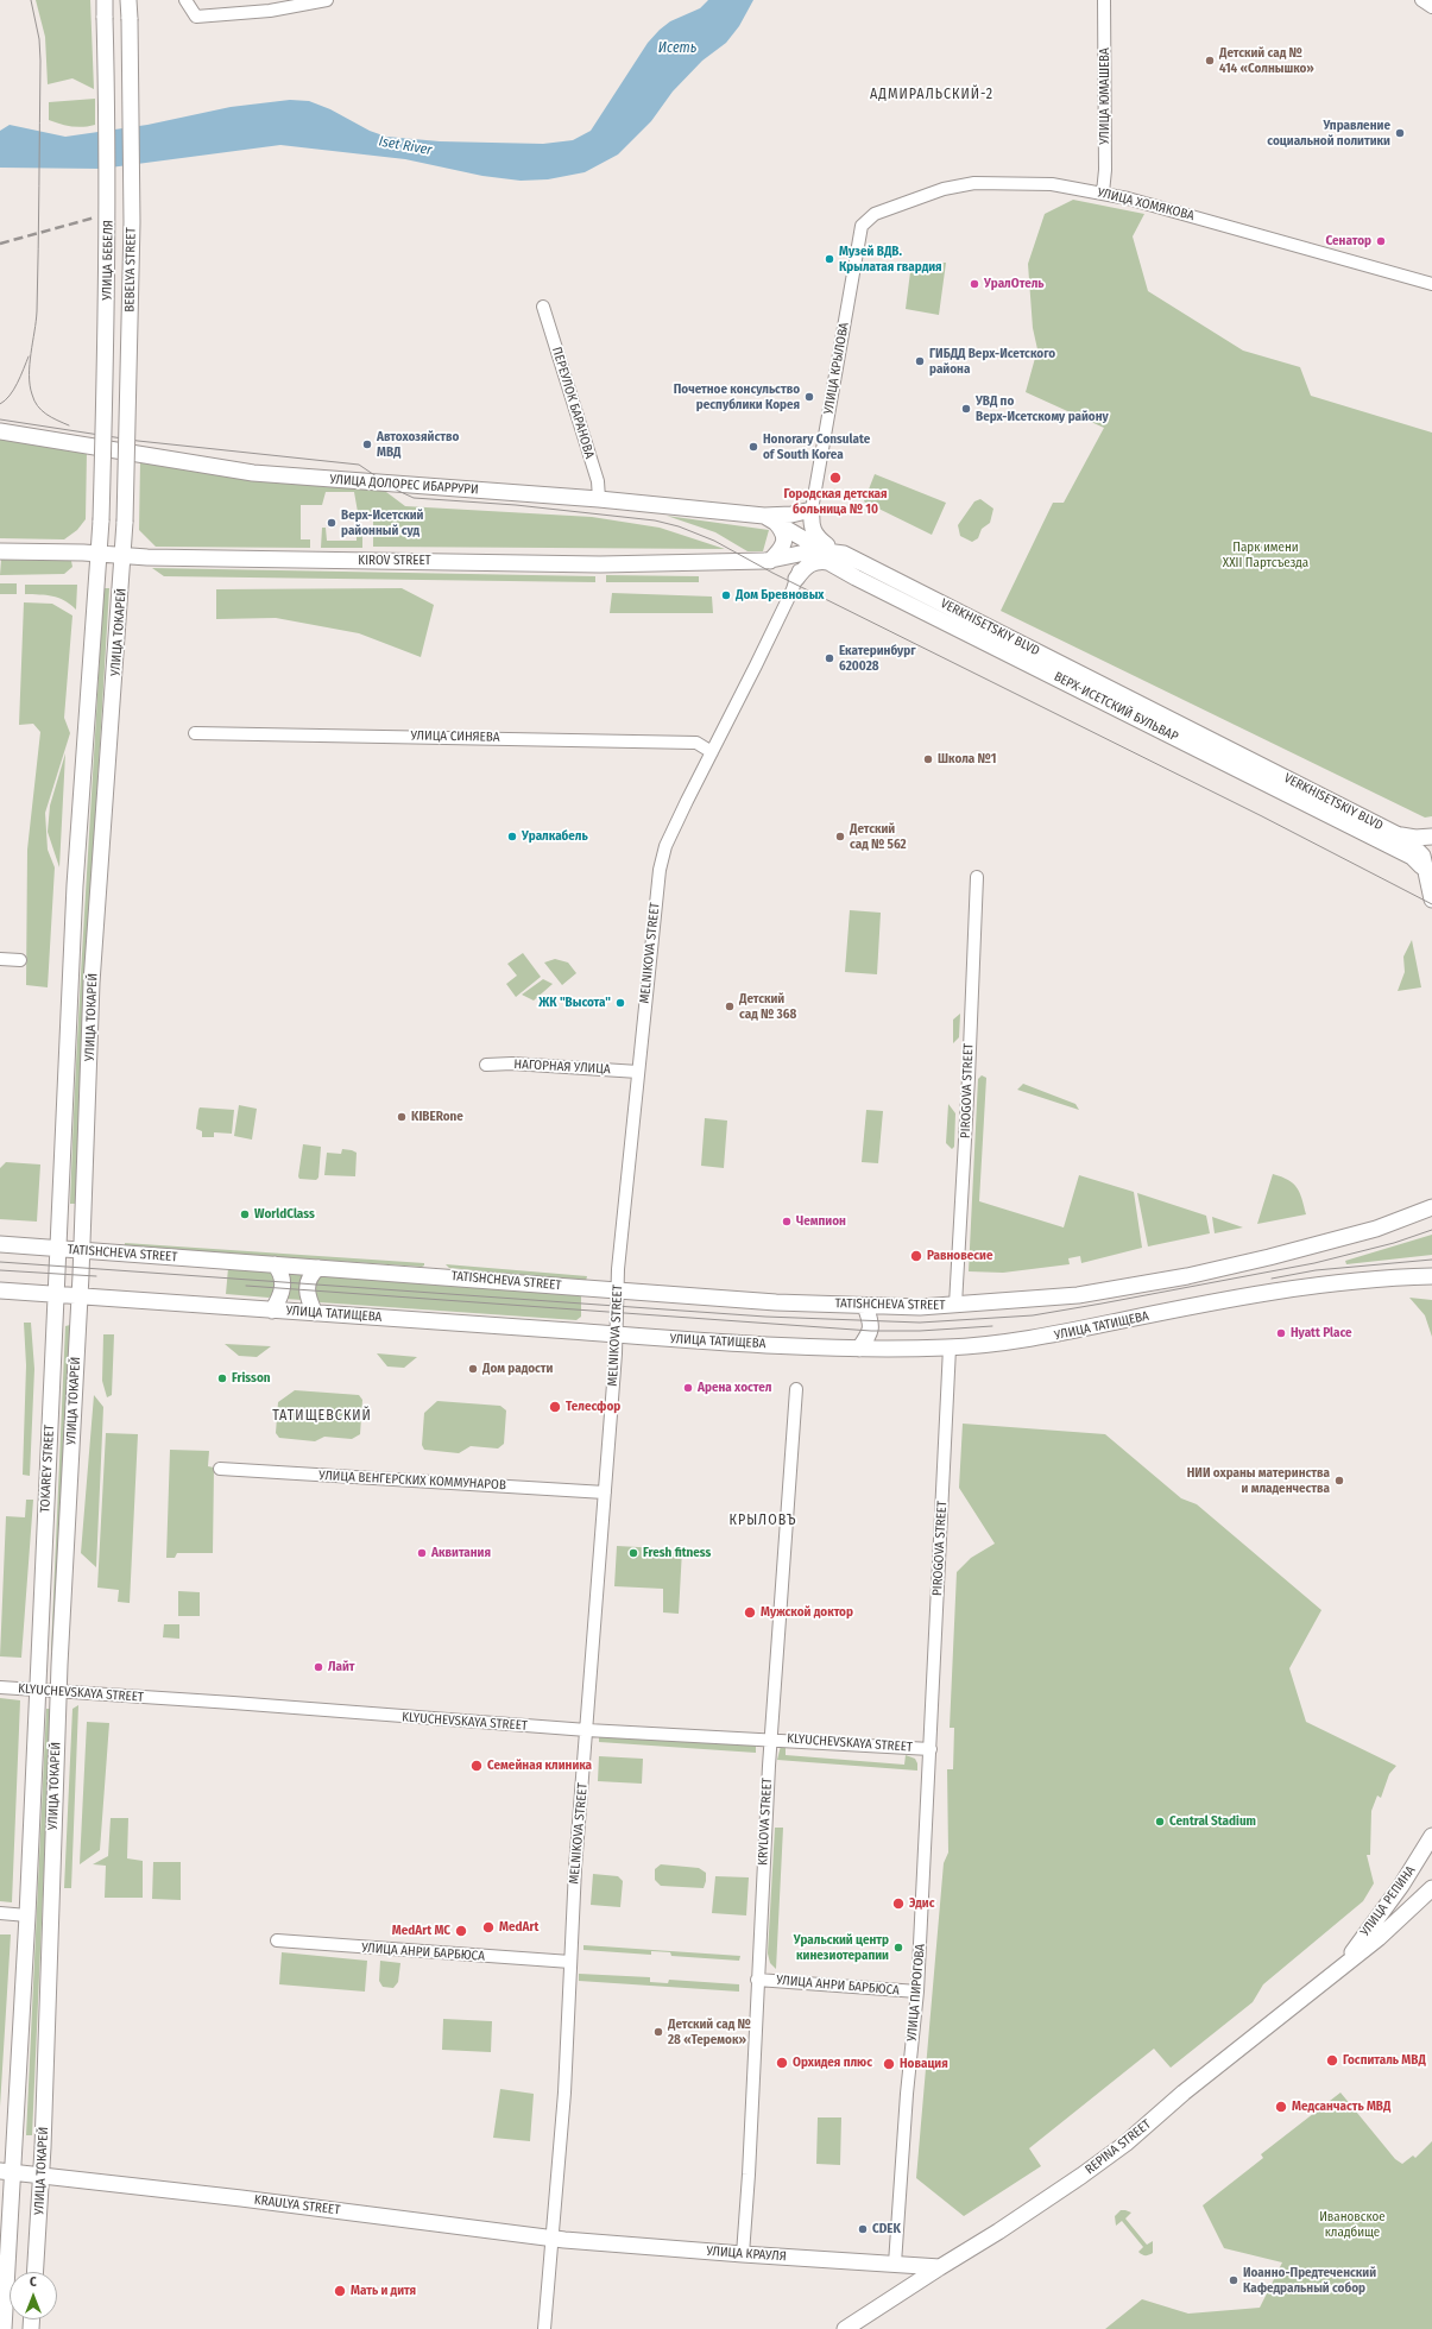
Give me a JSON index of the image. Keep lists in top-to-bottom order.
{
  "streets": {
    "main road": [
      "УЛИЦА БЕБЕЛЯ",
      "BEBELYA STREET",
      "УЛИЦА ДОЛОРЕС ИБАРРУРИ",
      "KIROV STREET",
      "VERKHISETSKIY BLVD",
      "УЛИЦА ТОКАРЕЙ",
      "ВЕРХ-ИСЕТСКИЙ БУЛЬВАР",
      "TATISHCHEVA STREET",
      "УЛИЦА ТАТИЩЕВА",
      "TOKAREY STREET",
      "УЛИЦА РЕПИНА",
      "REPINA STREET",
      "KRAULYA STREET",
      "УЛИЦА КРАУЛЯ"
    ],
    "street": [
      "УЛИЦА ЮМАШЕВА",
      "УЛИЦА ХОМЯКОВА",
      "УЛИЦА КРЫЛОВА",
      "ПЕРЕУЛОК БАРАНОВА",
      "УЛИЦА СИНЯЕВА",
      "MELNIKOVA STREET",
      "НАГОРНАЯ УЛИЦА",
      "PIROGOVA STREET",
      "УЛИЦА ВЕНГЕРСКИХ КОММУНАРОВ",
      "KLYUCHEVSKAYA STREET",
      "KRYLOVA STREET",
      "УЛИЦА АНРИ БАРБЮСА",
      "УЛИЦА ПИРОГОВА"
    ]
  },
  "crossings": [
    ["УЛИЦА ЮМАШЕВА", "УЛИЦА ХОМЯКОВА"],
    ["УЛИЦА ХОМЯКОВА", "УЛИЦА КРЫЛОВА"],
    ["УЛИЦА БЕБЕЛЯ", "УЛИЦА ТОКАРЕЙ"],
    ["BEBELYA STREET", "УЛИЦА ТОКАРЕЙ"],
    ["УЛИЦА КРЫЛОВА", "УЛИЦА ДОЛОРЕС ИБАРРУРИ"],
    ["УЛИЦА КРЫЛОВА", "KIROV STREET"],
    ["УЛИЦА КРЫЛОВА", "VERKHISETSKIY BLVD"],
    ["УЛИЦА КРЫЛОВА", "ВЕРХ-ИСЕТСКИЙ БУЛЬВАР"],
    ["УЛИЦА КРЫЛОВА", "MELNIKOVA STREET"],
    ["ПЕРЕУЛОК БАРАНОВА", "УЛИЦА ДОЛОРЕС ИБАРРУРИ"],
    ["УЛИЦА ДОЛОРЕС ИБАРРУРИ", "KIROV STREET"],
    ["УЛИЦА ДОЛОРЕС ИБАРРУРИ", "VERKHISETSKIY BLVD"],
    ["УЛИЦА ДОЛОРЕС ИБАРРУРИ", "ВЕРХ-ИСЕТСКИЙ БУЛЬВАР"],
    ["KIROV STREET", "VERKHISETSKIY BLVD"],
    ["KIROV STREET", "УЛИЦА ТОКАРЕЙ"],
    ["KIROV STREET", "ВЕРХ-ИСЕТСКИЙ БУЛЬВАР"],
    ["VERKHISETSKIY BLVD", "ВЕРХ-ИСЕТСКИЙ БУЛЬВАР"],
    ["УЛИЦА ТОКАРЕЙ", "TATISHCHEVA STREET"],
    ["УЛИЦА ТОКАРЕЙ", "УЛИЦА ТАТИЩЕВА"],
    ["УЛИЦА ТОКАРЕЙ", "TOKAREY STREET"],
    ["УЛИЦА ТОКАРЕЙ", "KLYUCHEVSKAYA STREET"],
    ["УЛИЦА ТОКАРЕЙ", "KRAULYA STREET"],
    ["УЛИЦА СИНЯЕВА", "MELNIKOVA STREET"],
    ["MELNIKOVA STREET", "НАГОРНАЯ УЛИЦА"],
    ["MELNIKOVA STREET", "TATISHCHEVA STREET"],
    ["MELNIKOVA STREET", "УЛИЦА ТАТИЩЕВА"],
    ["MELNIKOVA STREET", "УЛИЦА ВЕНГЕРСКИХ КОММУНАРОВ"],
    ["MELNIKOVA STREET", "KLYUCHEVSKAYA STREET"],
    ["MELNIKOVA STREET", "УЛИЦА АНРИ БАРБЮСА"],
    ["MELNIKOVA STREET", "KRAULYA STREET"],
    ["MELNIKOVA STREET", "УЛИЦА КРАУЛЯ"],
    ["PIROGOVA STREET", "TATISHCHEVA STREET"],
    ["PIROGOVA STREET", "УЛИЦА ТАТИЩЕВА"],
    ["PIROGOVA STREET", "KLYUCHEVSKAYA STREET"],
    ["PIROGOVA STREET", "УЛИЦА ПИРОГОВА"],
    ["TATISHCHEVA STREET", "TOKAREY STREET"],
    ["УЛИЦА ТАТИЩЕВА", "TOKAREY STREET"],
    ["TOKAREY STREET", "KLYUCHEVSKAYA STREET"],
    ["KLYUCHEVSKAYA STREET", "KRYLOVA STREET"],
    ["KLYUCHEVSKAYA STREET", "УЛИЦА ПИРОГОВА"],
    ["KRYLOVA STREET", "УЛИЦА АНРИ БАРБЮСА"],
    ["KRYLOVA STREET", "УЛИЦА КРАУЛЯ"],
    ["УЛИЦА РЕПИНА", "REPINA STREET"],
    ["УЛИЦА АНРИ БАРБЮСА", "УЛИЦА ПИРОГОВА"],
    ["УЛИЦА ПИРОГОВА", "УЛИЦА КРАУЛЯ"],
    ["REPINA STREET", "УЛИЦА КРАУЛЯ"],
    ["KRAULYA STREET", "УЛИЦА КРАУЛЯ"]
  ],
  "districts": ["АДМИРАЛЬСКИЙ-2", "ТАТИЩЕВСКИЙ", "КРЫЛОВЪ"],
  "water": ["Исеть", "Iset River"],
  "parks": ["Парк имени XXII Партсъезда", "Ивановское кладбище"],
  "places": [
    "Детский сад № 414 «Солнышко»",
    "Управление социальной политики",
    "Сенатор",
    "Музей ВДВ. Крылатая гвардия",
    "УралОтель",
    "ГИБДД Верх-Исетского района",
    "Почетное консульство республики Корея",
    "УВД по Верх-Исетскому району",
    "Автохозяйство МВД",
    "Honorary Consulate of South Korea",
    "Городская детская больница № 10",
    "Верх-Исетский районный суд",
    "Дом Бревновых",
    "Екатеринбург 620028",
    "Школа №1",
    "Уралкабель",
    "Детский сад № 562",
    "ЖК \"Высота\"",
    "Детский сад № 368",
    "KIBERone",
    "WorldClass",
    "Чемпион",
    "Равновесие",
    "Hyatt Place",
    "Дом радости",
    "Frisson",
    "Арена хостел",
    "Телесфор",
    "НИИ охраны материнства и младенчества",
    "Аквитания",
    "Fresh fitness",
    "Мужской доктор",
    "Лайт",
    "Семейная клиника",
    "Central Stadium",
    "Эдис",
    "MedArt",
    "MedArt MC",
    "Уральский центр кинезиотерапии",
    "Детский сад № 28 «Теремок»",
    "Госпиталь МВД",
    "Орхидея плюс",
    "Новация",
    "Медсанчасть МВД",
    "CDEK",
    "Иоанно-Предтеченский Кафедральный собор",
    "Мать и дитя"
  ],
  "north": "top"
}
